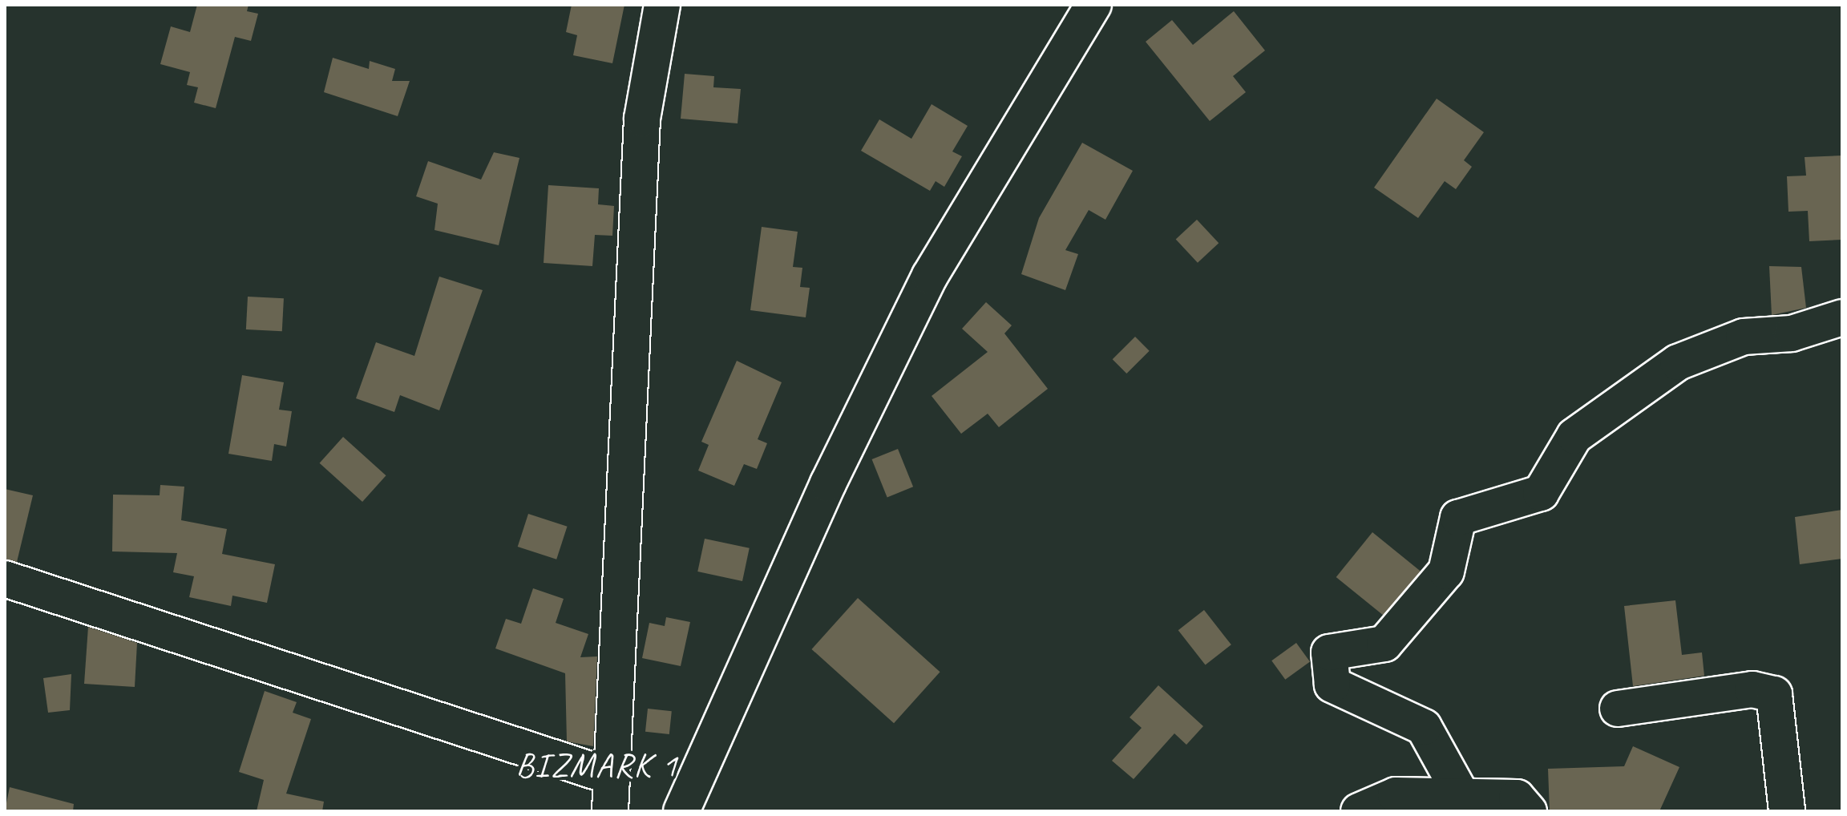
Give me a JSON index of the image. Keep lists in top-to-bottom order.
{
  "districts": ["BIZMARK 1"]
}
